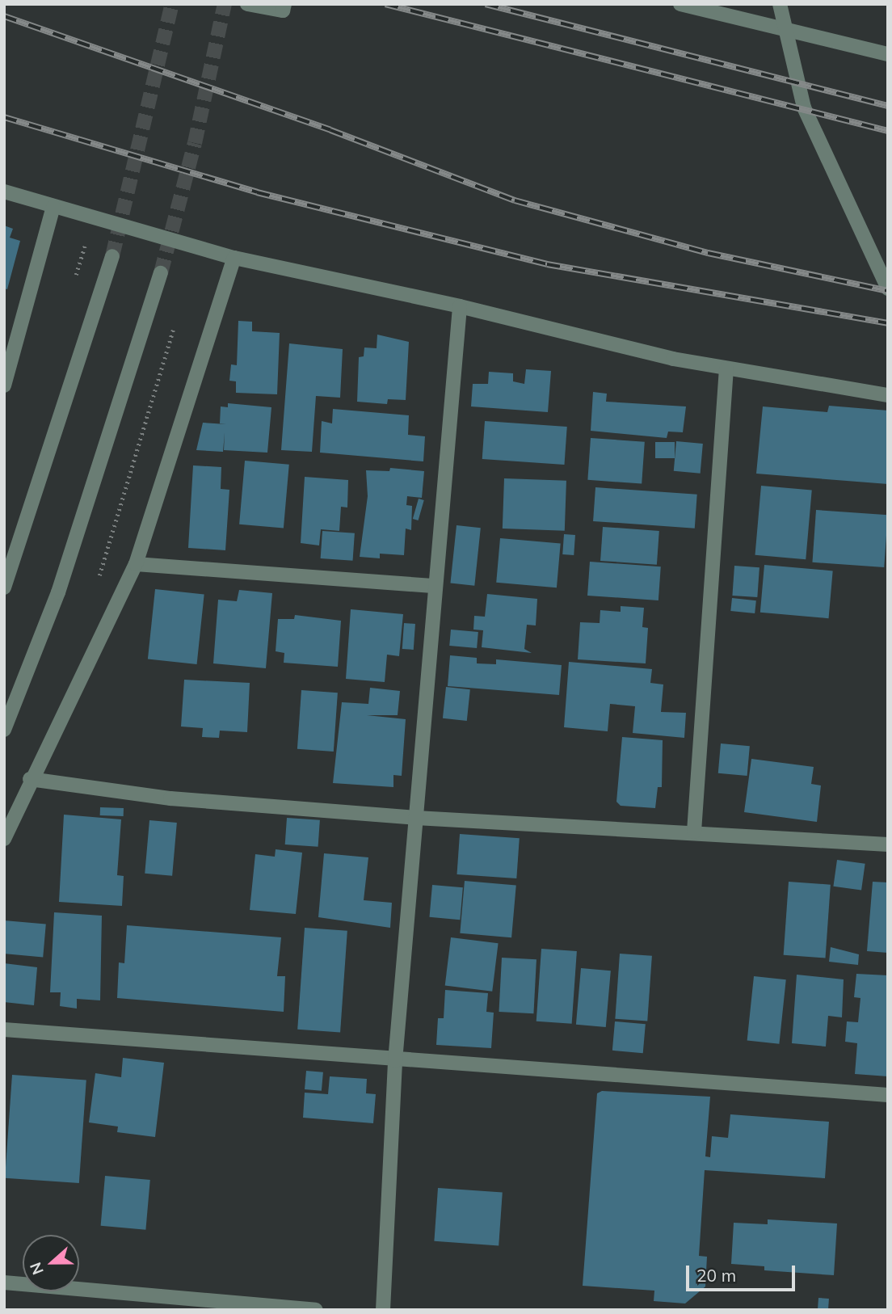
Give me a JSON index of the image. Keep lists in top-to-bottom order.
{
  "scale_bar": "20 m",
  "north": "left"
}
